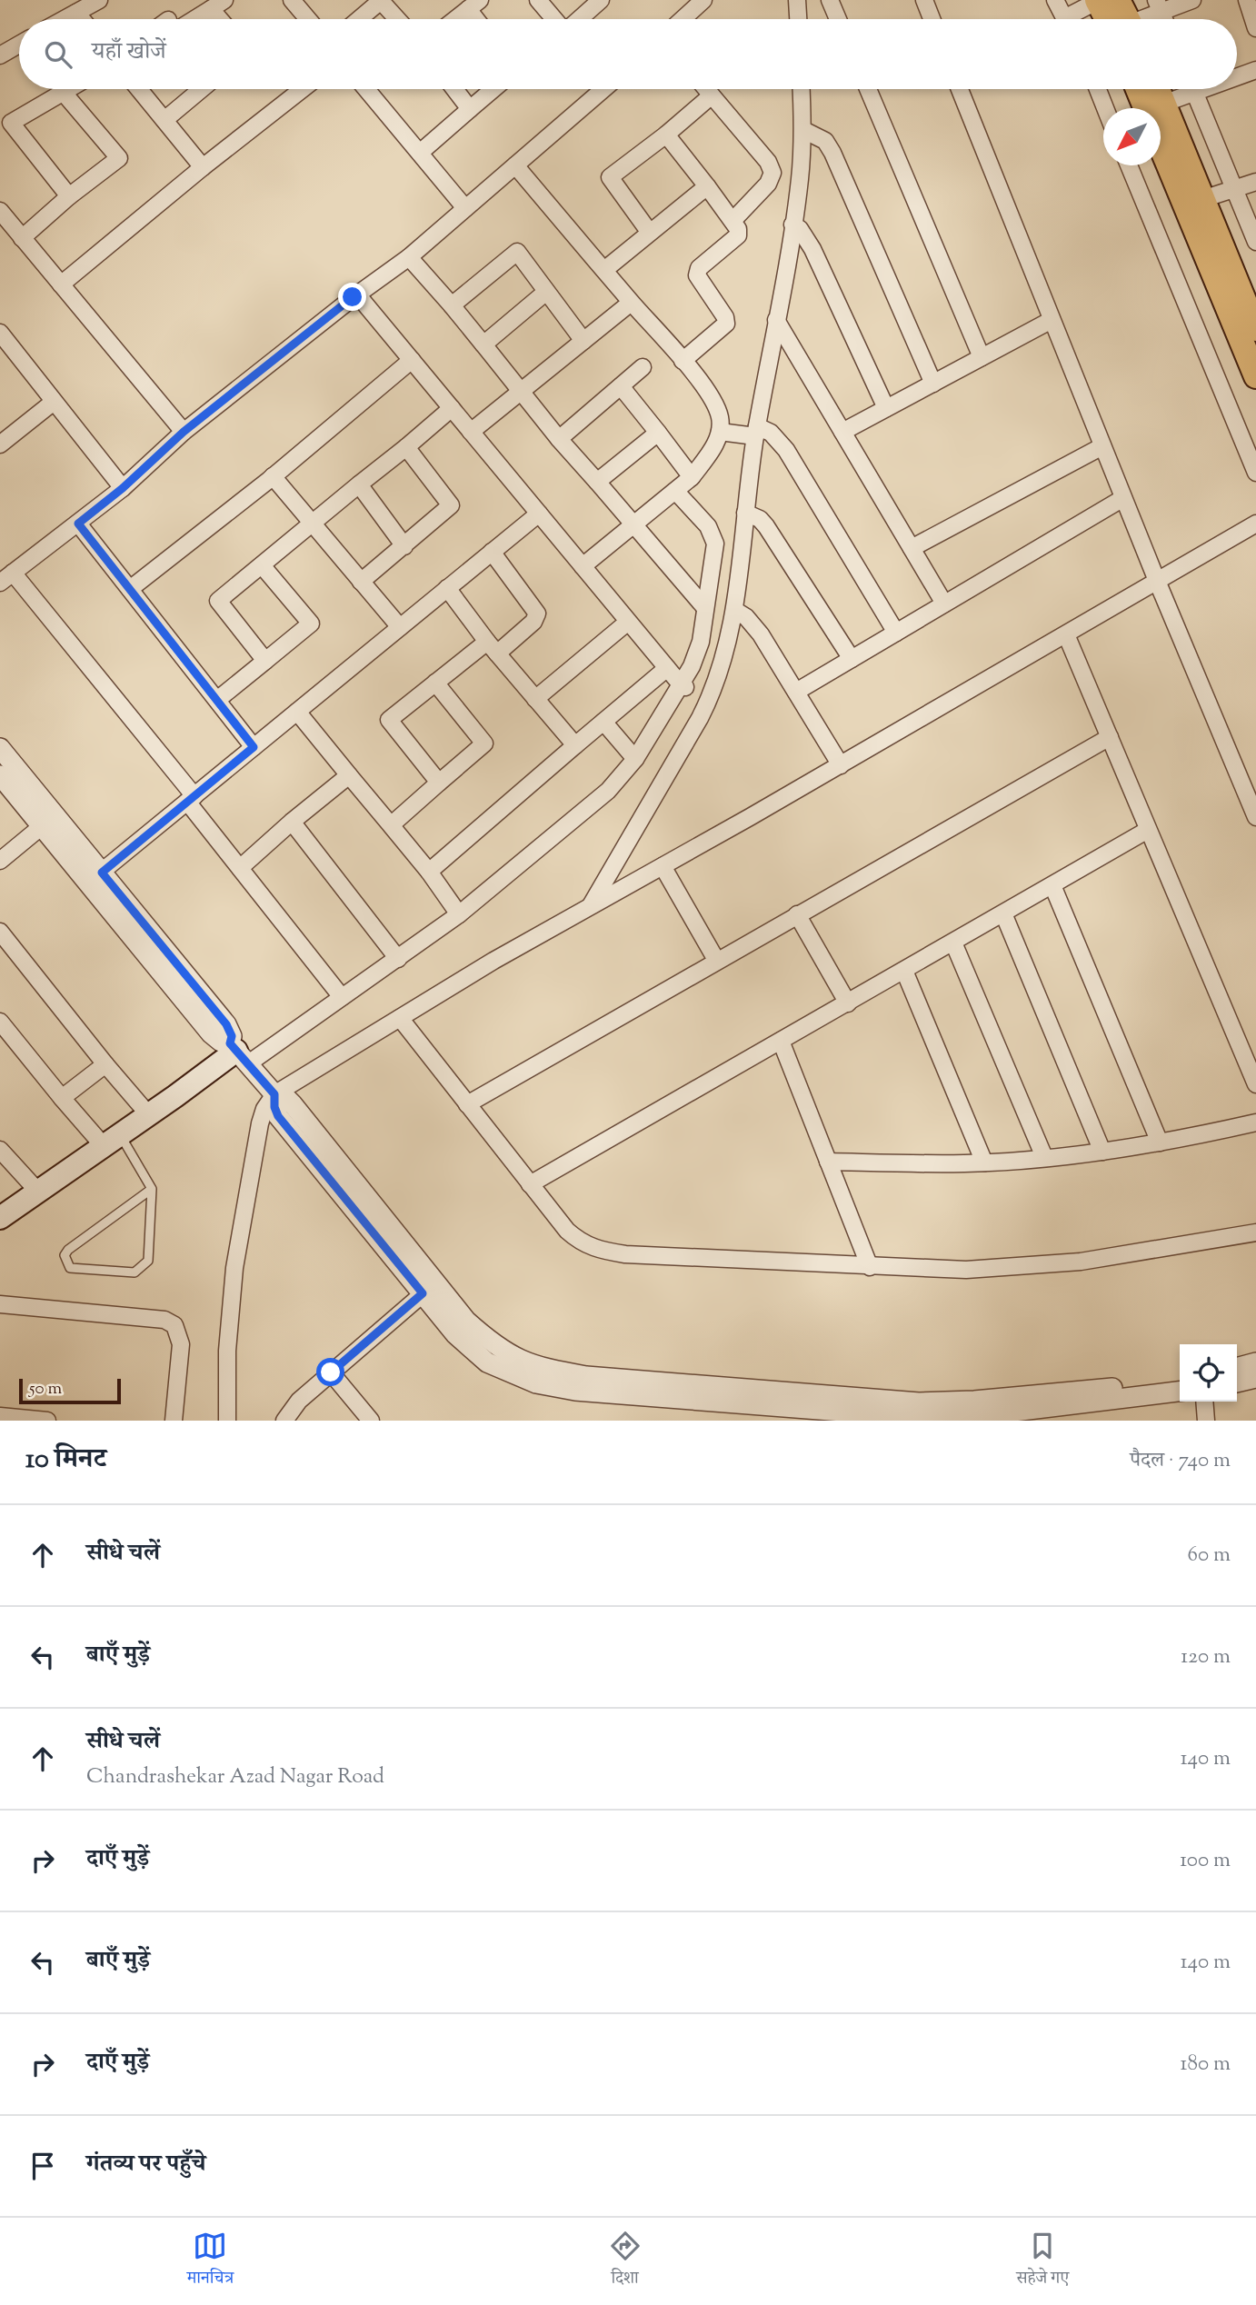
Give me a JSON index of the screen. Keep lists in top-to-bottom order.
{
  "scale_bar": "50 m",
  "north": "bottom left",
  "page": {
    "search": "यहाँ खोजें",
    "scale": "50 m",
    "heading": ["10 मिनट", "पैदल · 740 m"],
    "list": [
      ["सीधे चलें", "60 m"],
      ["बाएँ मुड़ें", "120 m"],
      ["सीधे चलें", "Chandrashekar Azad Nagar Road", "140 m"],
      ["दाएँ मुड़ें", "100 m"],
      ["बाएँ मुड़ें", "140 m"],
      ["दाएँ मुड़ें", "180 m"],
      "गंतव्य पर पहुँचे"
    ],
    "nav": ["मानचित्र", "दिशा", "सहेजे गए"]
  }
}
